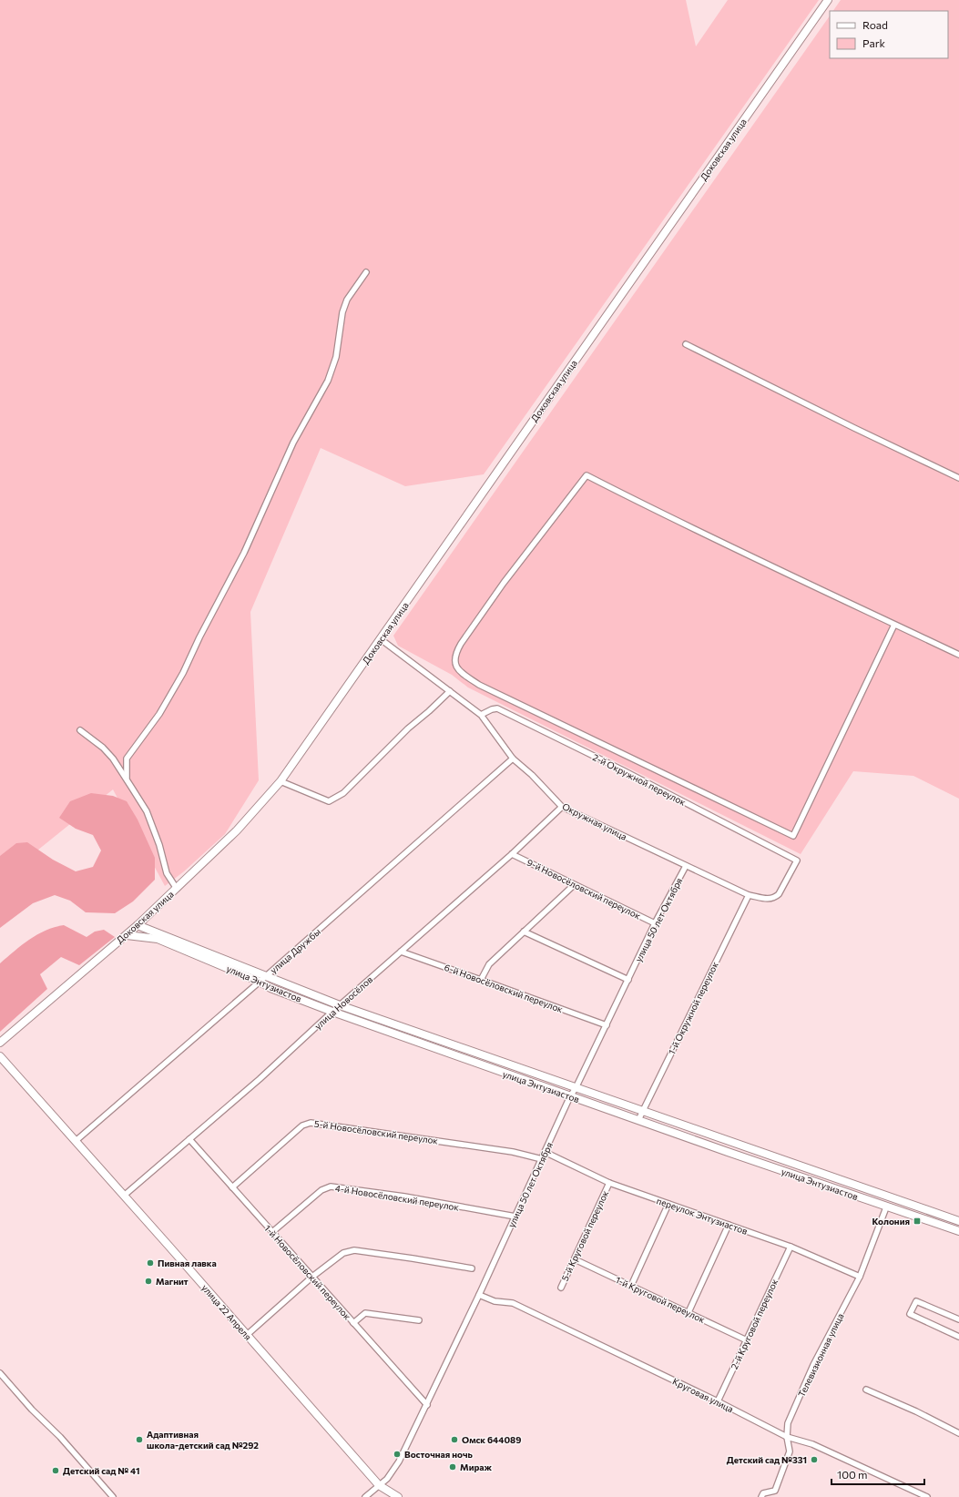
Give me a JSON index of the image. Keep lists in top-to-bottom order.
{
  "streets": {
    "main road": ["Доковская улица", "улица Энтузиастов", "улица 22 Апреля"],
    "street": [
      "2-й Окружной переулок",
      "Окружная улица",
      "9-й Новосёловский переулок",
      "улица 50 лет Октября",
      "улица Дружбы",
      "6-й Новосёловский переулок",
      "улица Новосёлов",
      "1-й Окружной переулок",
      "5-й Новосёловский переулок",
      "4-й Новосёловский переулок",
      "переулок Энтузиастов",
      "5-й Круговой переулок",
      "1-й Новосёловский переулок",
      "1-й Круговой переулок",
      "2-й Круговой переулок",
      "Телевизионная улица",
      "Круговая улица"
    ]
  },
  "crossings": [
    ["Доковская улица", "Окружная улица"],
    ["Доковская улица", "улица Энтузиастов"],
    ["2-й Окружной переулок", "Окружная улица"],
    ["Окружная улица", "улица 50 лет Октября"],
    ["Окружная улица", "улица Дружбы"],
    ["Окружная улица", "улица Новосёлов"],
    ["Окружная улица", "1-й Окружной переулок"],
    ["9-й Новосёловский переулок", "улица 50 лет Октября"],
    ["9-й Новосёловский переулок", "улица Новосёлов"],
    ["улица 50 лет Октября", "улица Энтузиастов"],
    ["улица 50 лет Октября", "6-й Новосёловский переулок"],
    ["улица 50 лет Октября", "5-й Новосёловский переулок"],
    ["улица 50 лет Октября", "4-й Новосёловский переулок"],
    ["улица 50 лет Октября", "переулок Энтузиастов"],
    ["улица 50 лет Октября", "1-й Новосёловский переулок"],
    ["улица 50 лет Октября", "улица 22 Апреля"],
    ["улица 50 лет Октября", "Круговая улица"],
    ["улица Дружбы", "улица Энтузиастов"],
    ["улица Дружбы", "улица 22 Апреля"],
    ["улица Энтузиастов", "улица Новосёлов"],
    ["улица Энтузиастов", "1-й Окружной переулок"],
    ["улица Энтузиастов", "Телевизионная улица"],
    ["6-й Новосёловский переулок", "улица Новосёлов"],
    ["улица Новосёлов", "1-й Новосёловский переулок"],
    ["улица Новосёлов", "улица 22 Апреля"],
    ["5-й Новосёловский переулок", "1-й Новосёловский переулок"],
    ["4-й Новосёловский переулок", "1-й Новосёловский переулок"],
    ["переулок Энтузиастов", "5-й Круговой переулок"],
    ["переулок Энтузиастов", "2-й Круговой переулок"],
    ["переулок Энтузиастов", "Телевизионная улица"],
    ["5-й Круговой переулок", "1-й Круговой переулок"],
    ["1-й Круговой переулок", "2-й Круговой переулок"],
    ["2-й Круговой переулок", "Круговая улица"],
    ["Телевизионная улица", "Круговая улица"]
  ],
  "places": {
    "transit": ["Колония"],
    "other": [
      "Пивная лавка",
      "Магнит",
      "Адаптивная школа-детский сад №292",
      "Омск 644089",
      "Восточная ночь",
      "Детский сад №331",
      "Мираж",
      "Детский сад № 41"
    ]
  },
  "legend": ["Road", "Park"],
  "scale_bar": "100 m"
}
